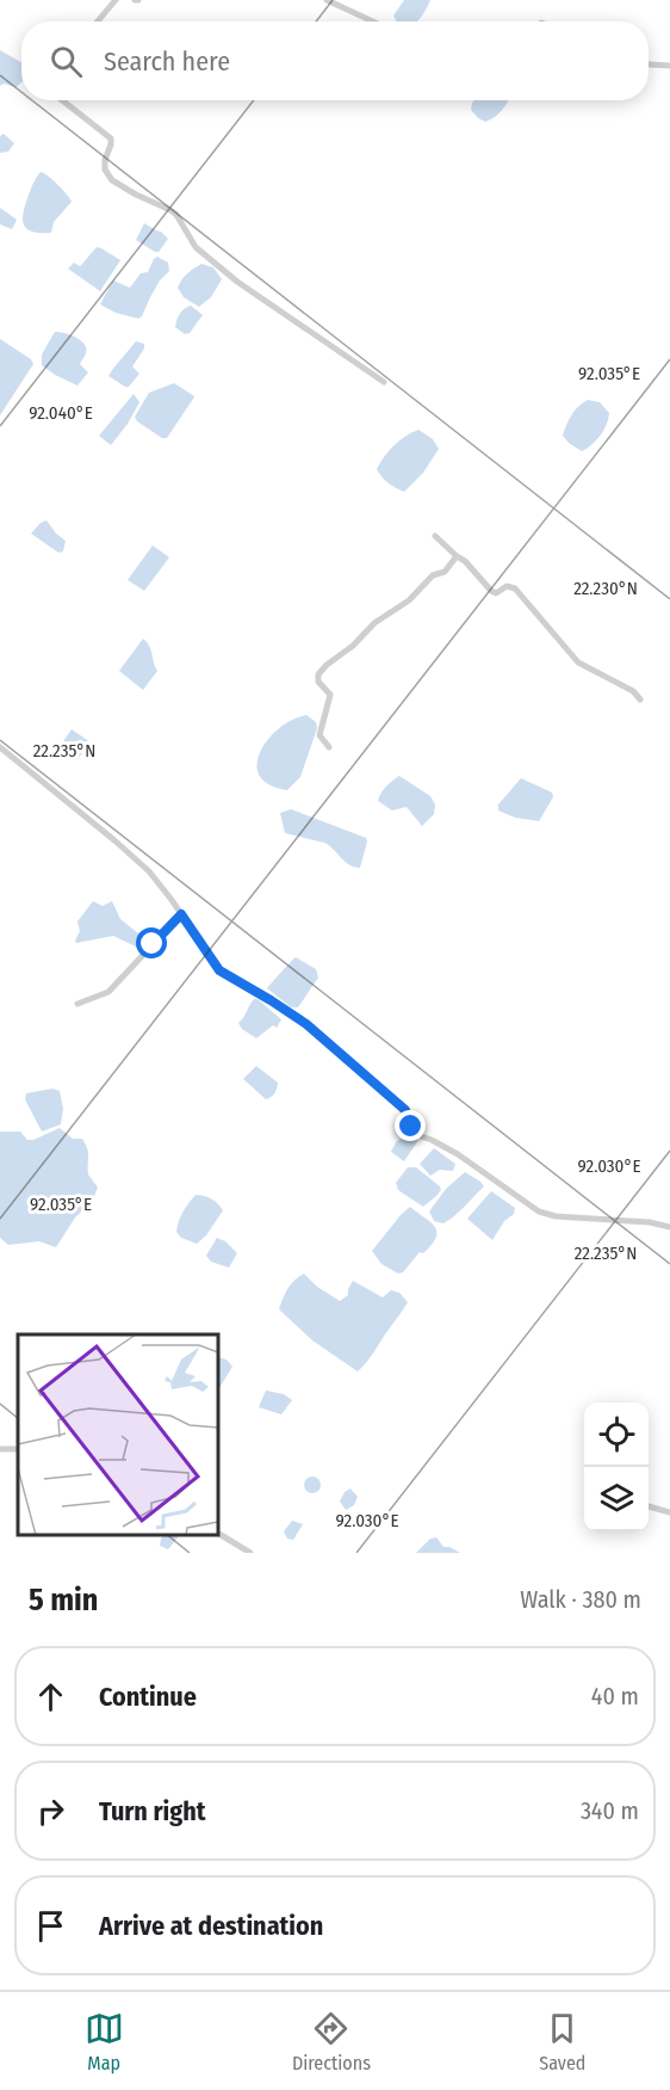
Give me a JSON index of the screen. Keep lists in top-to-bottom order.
{
  "page": {
    "search": "Search here",
    "heading": ["5 min", "Walk · 380 m"],
    "list": [
      ["Continue", "40 m"],
      ["Turn right", "340 m"],
      "Arrive at destination"
    ],
    "nav": ["Map", "Directions", "Saved"]
  },
  "coordinates": [
    "92.035°E",
    "92.040°E",
    "22.230°N",
    "22.235°N",
    "92.030°E"
  ]
}
